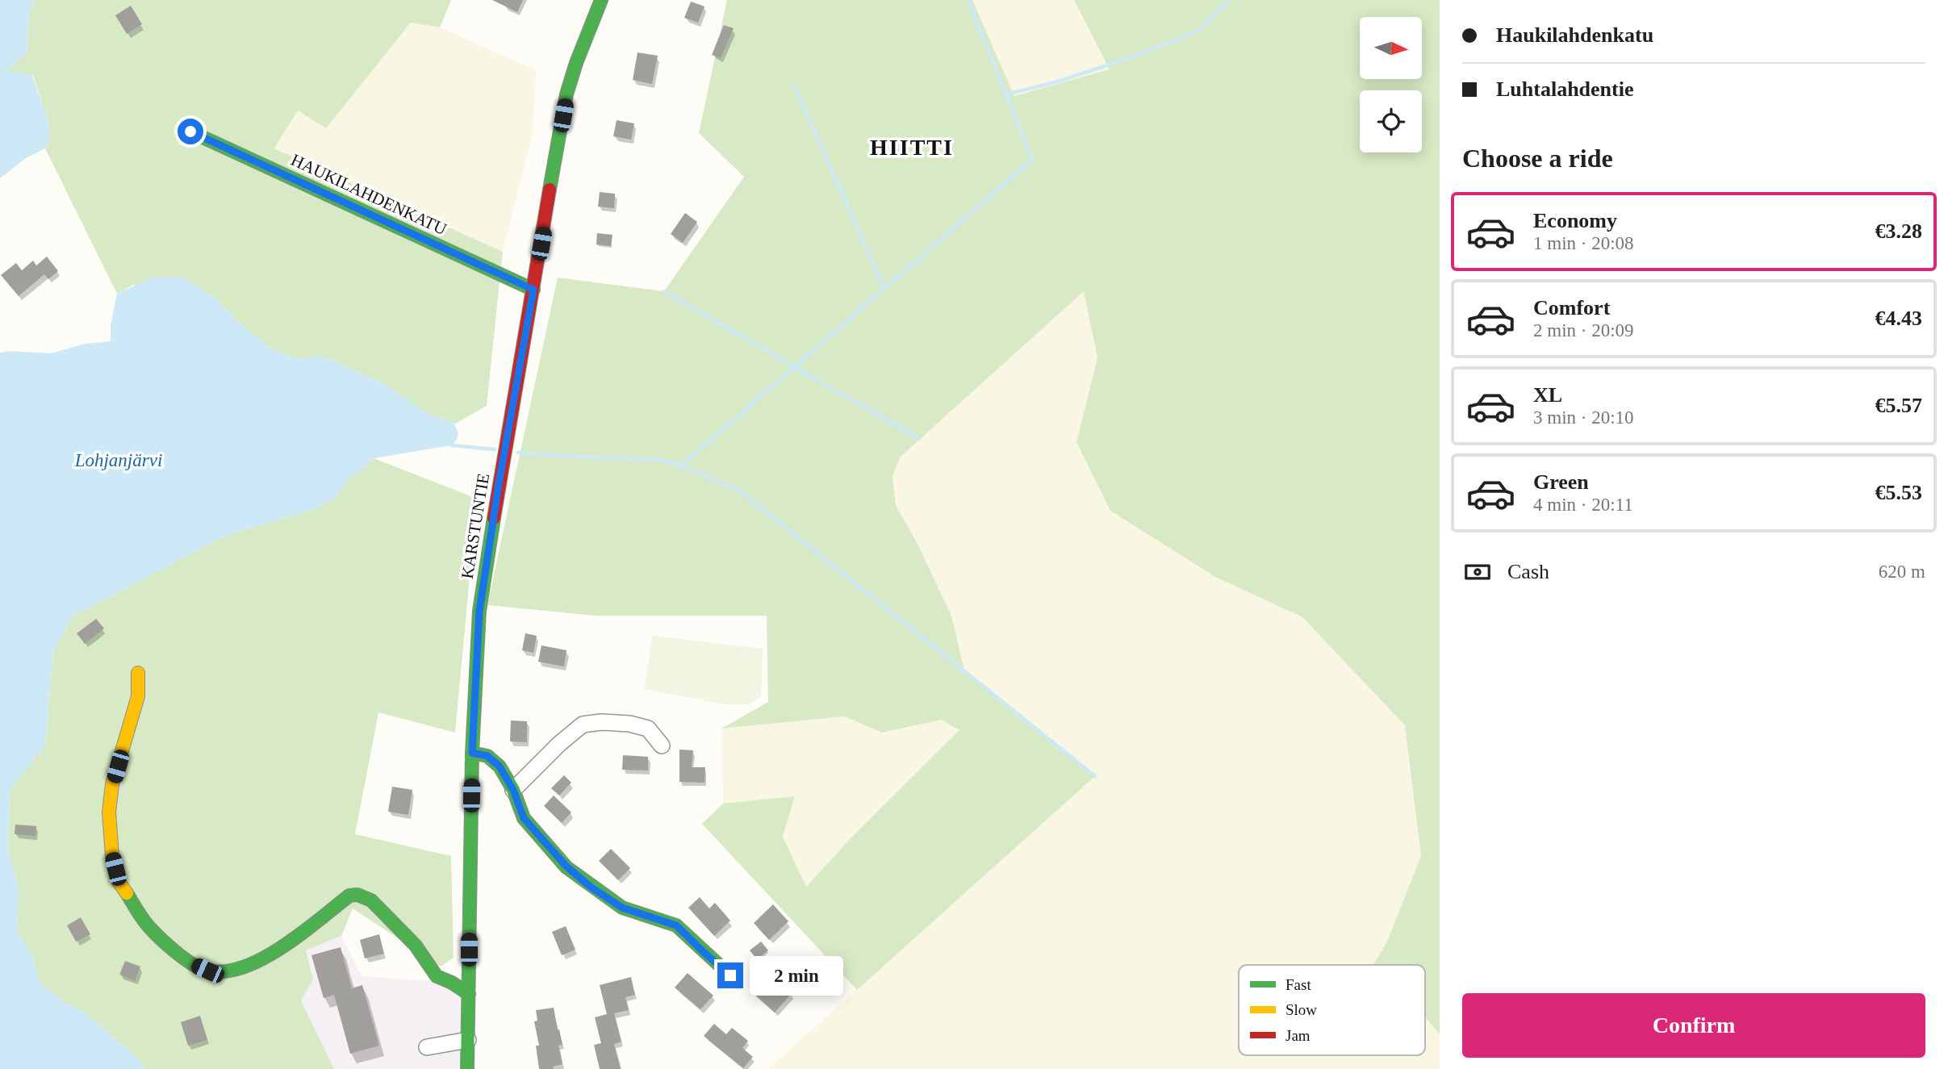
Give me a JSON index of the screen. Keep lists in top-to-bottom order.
{
  "streets": {
    "street": ["HAUKILAHDENKATU", "KARSTUNTIE"]
  },
  "crossings": [
    ["HAUKILAHDENKATU", "KARSTUNTIE"]
  ],
  "districts": ["HIITTI"],
  "water": ["Lohjanjärvi"],
  "legend": ["Fast", "Slow", "Jam"],
  "north": "right",
  "page": {
    "banner": ["Haukilahdenkatu", "Luhtalahdentie"],
    "heading": "Choose a ride",
    "list": [
      {
        "name": "Economy",
        "note": "1 min · 20:08",
        "value": "€3.28"
      },
      {
        "name": "Comfort",
        "note": "2 min · 20:09",
        "value": "€4.43"
      },
      {
        "name": "XL",
        "note": "3 min · 20:10",
        "value": "€5.57"
      },
      {
        "name": "Green",
        "note": "4 min · 20:11",
        "value": "€5.53"
      }
    ],
    "pay": ["Cash", "620 m"],
    "bubble": "2 min",
    "buttons": "Confirm"
  }
}
